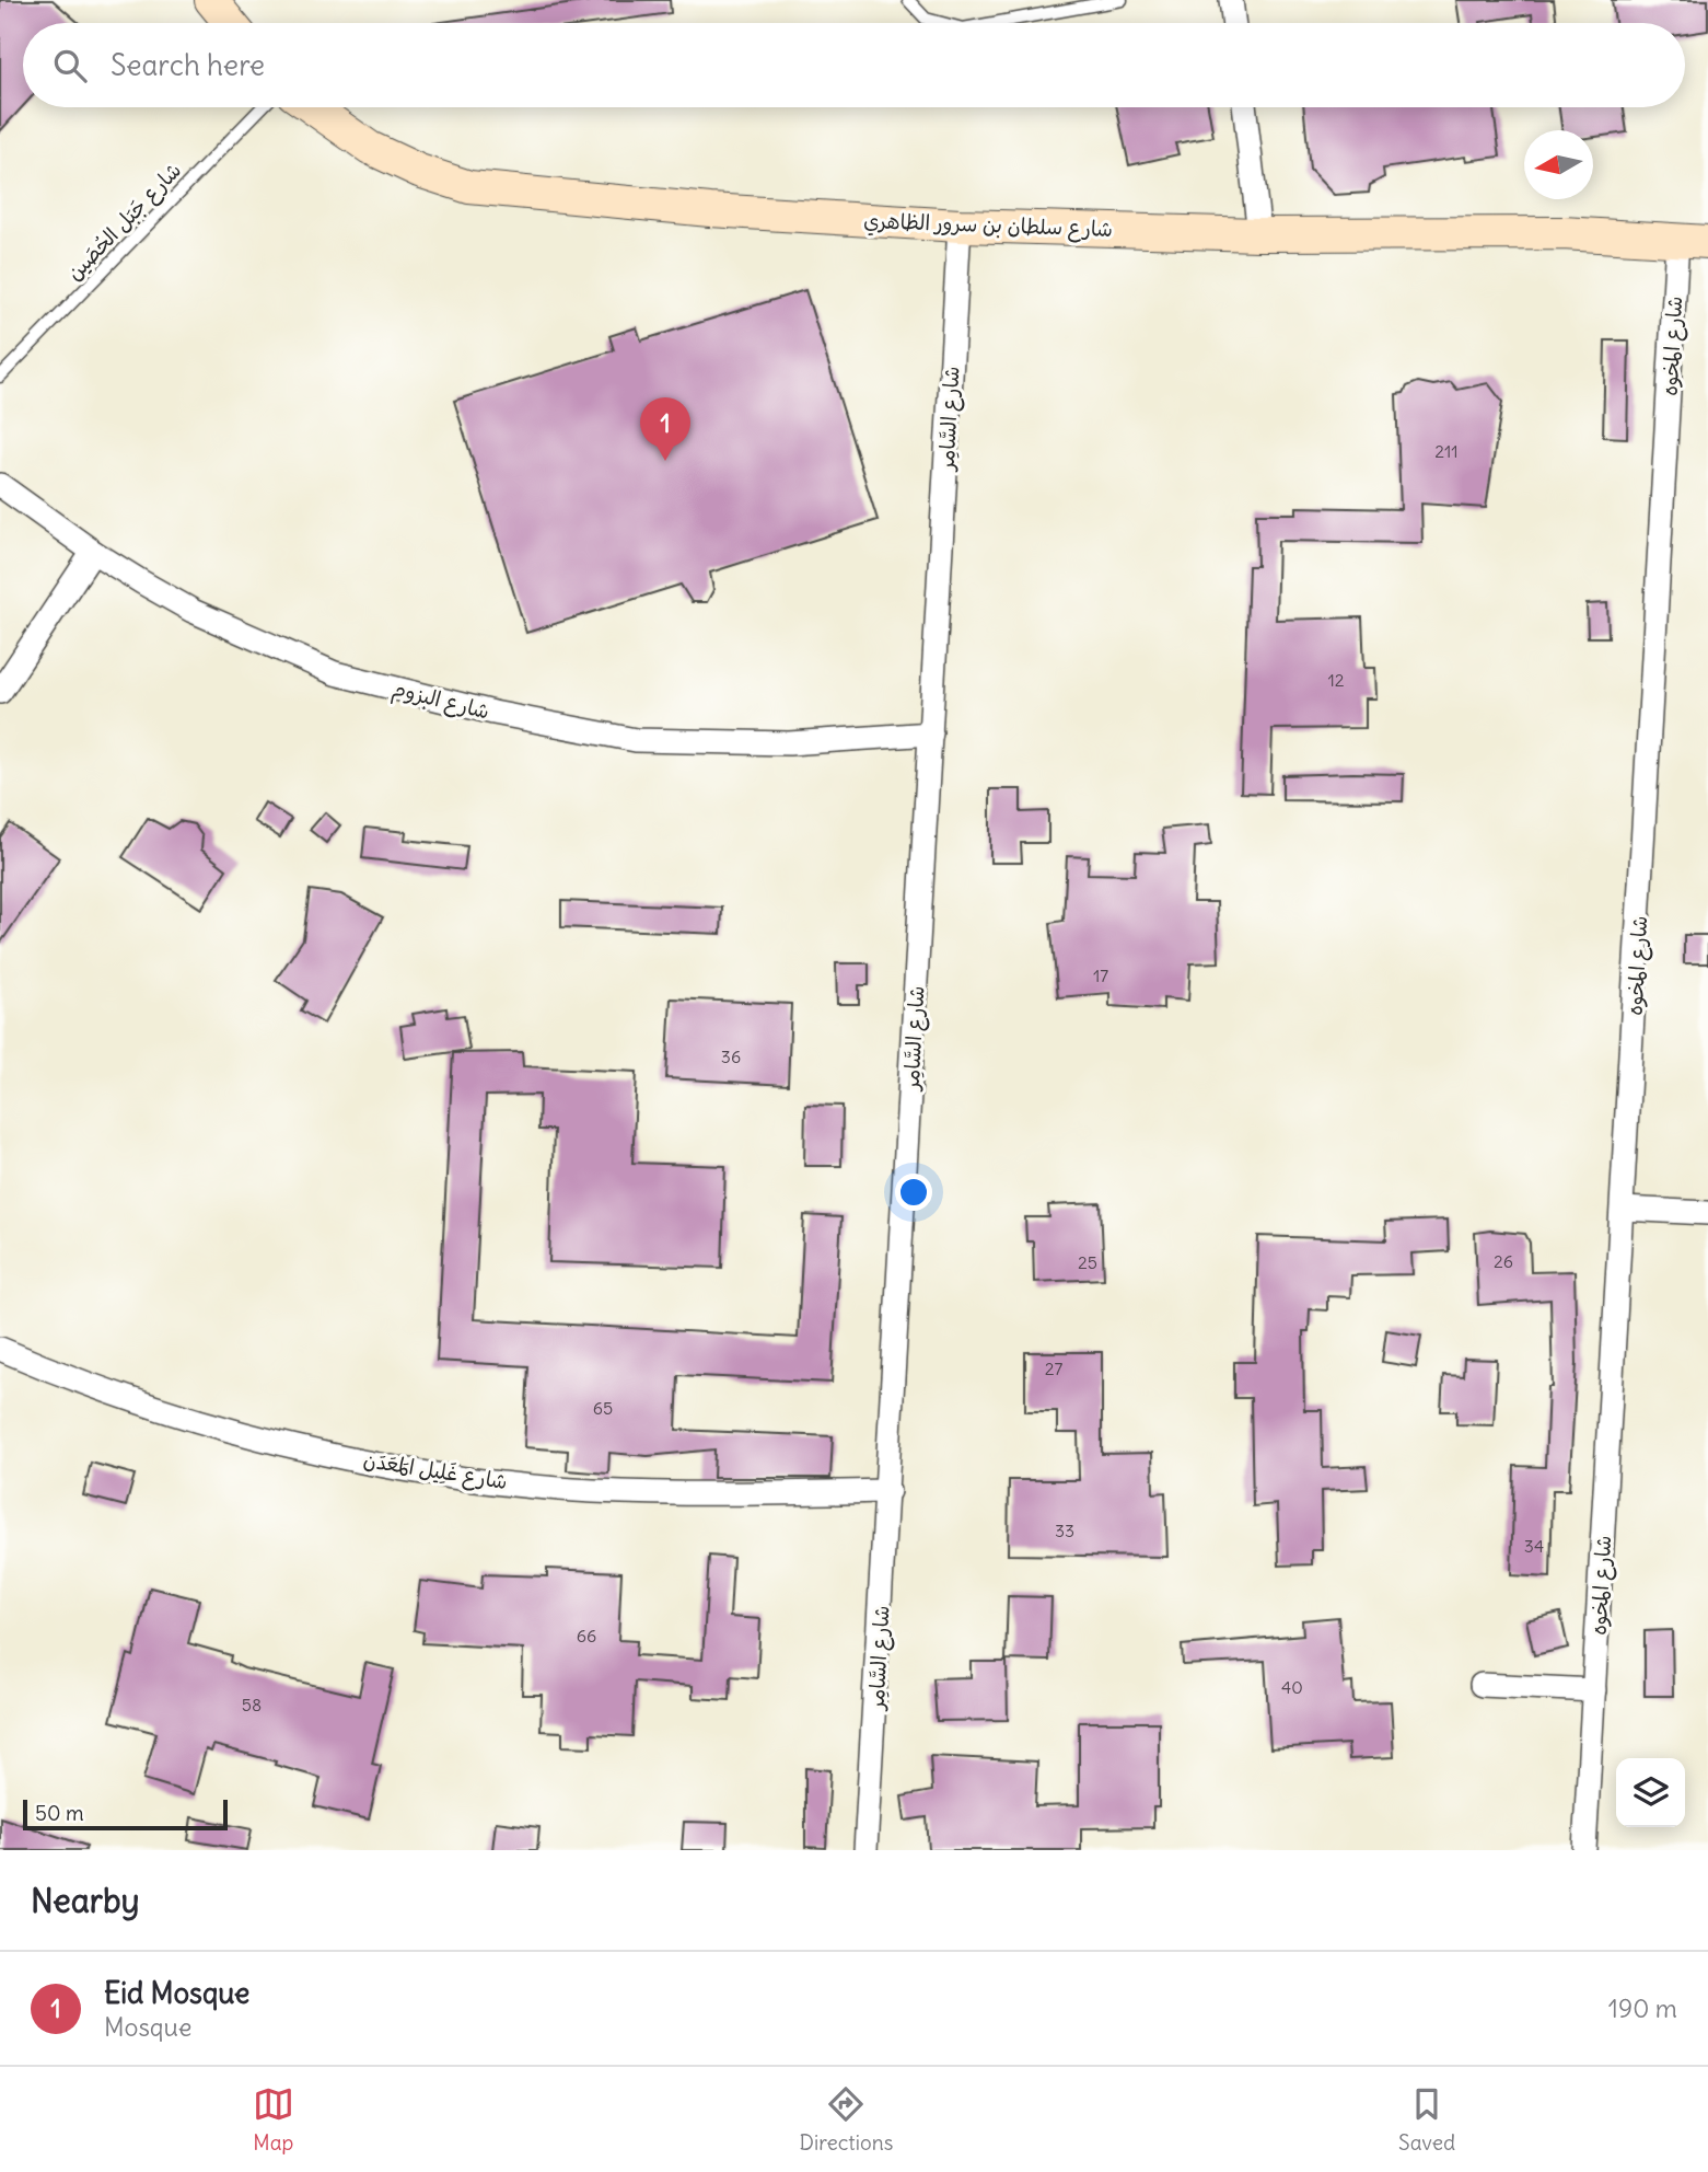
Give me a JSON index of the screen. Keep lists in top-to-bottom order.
{
  "streets": {
    "street": [
      "شارع سلطان بن سرور الظاهري",
      "شارع المخوه",
      "شارع السَّامِر",
      "شارع البزوم",
      "شارع غَلِيل المَعَدَن"
    ],
    "lane": ["شارع جَبَل الحُصَين"]
  },
  "crossings": [
    ["شارع سلطان بن سرور الظاهري", "شارع المخوه"],
    ["شارع سلطان بن سرور الظاهري", "شارع السَّامِر"],
    ["شارع السَّامِر", "شارع البزوم"],
    ["شارع السَّامِر", "شارع غَلِيل المَعَدَن"]
  ],
  "house_numbers": [
    "211",
    "12",
    "17",
    "36",
    "26",
    "25",
    "27",
    "65",
    "33",
    "34",
    "66",
    "40",
    "58"
  ],
  "scale_bar": "50 m",
  "north": "left",
  "page": {
    "search": "Search here",
    "pins": "1",
    "scale": "50 m",
    "heading": "Nearby",
    "list": [
      {
        "mark": "1",
        "name": "Eid Mosque",
        "note": "Mosque",
        "value": "190 m"
      }
    ],
    "nav": ["Map", "Directions", "Saved"]
  }
}
